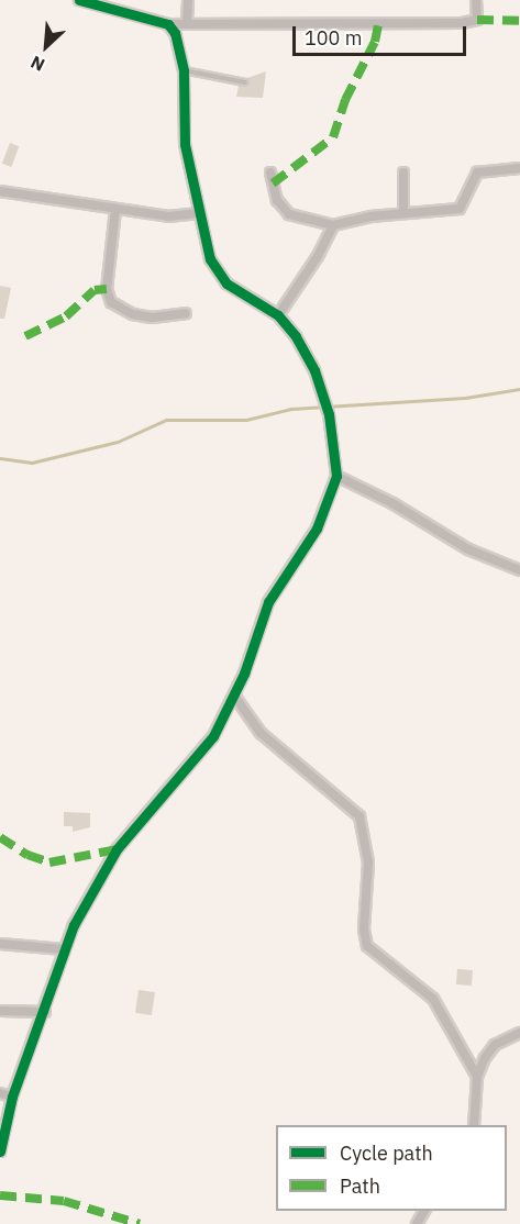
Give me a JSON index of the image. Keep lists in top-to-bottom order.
{
  "legend": ["Cycle path", "Path"],
  "scale_bar": "100 m",
  "north": "bottom left"
}
